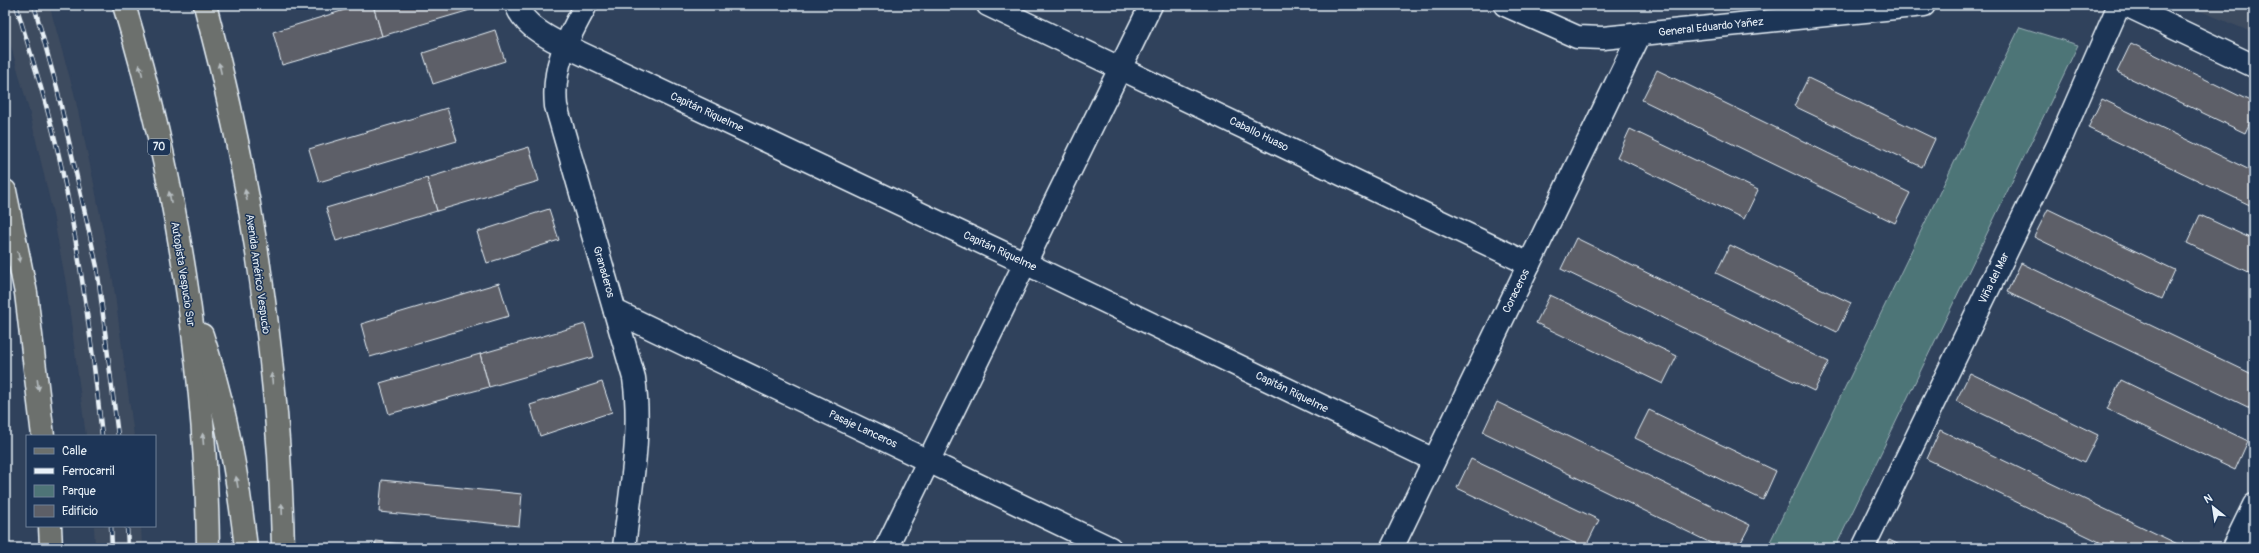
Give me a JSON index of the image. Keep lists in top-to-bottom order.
{
  "streets": {
    "main road": ["70", "Autopista Vespucio Sur", "Avenida Américo Vespucio"],
    "street": [
      "General Eduardo Yañez",
      "Capitán Riquelme",
      "Caballo Huaso",
      "Granaderos",
      "Viña del Mar",
      "Coraceros",
      "Pasaje Lanceros"
    ]
  },
  "crossings": [
    ["General Eduardo Yañez", "Coraceros"],
    ["Capitán Riquelme", "Granaderos"],
    ["Capitán Riquelme", "Coraceros"],
    ["Caballo Huaso", "Coraceros"],
    ["Granaderos", "Pasaje Lanceros"]
  ],
  "legend": [
    "Calle",
    "Ferrocarril",
    "Parque",
    "Edificio"
  ],
  "north": "top left"
}
